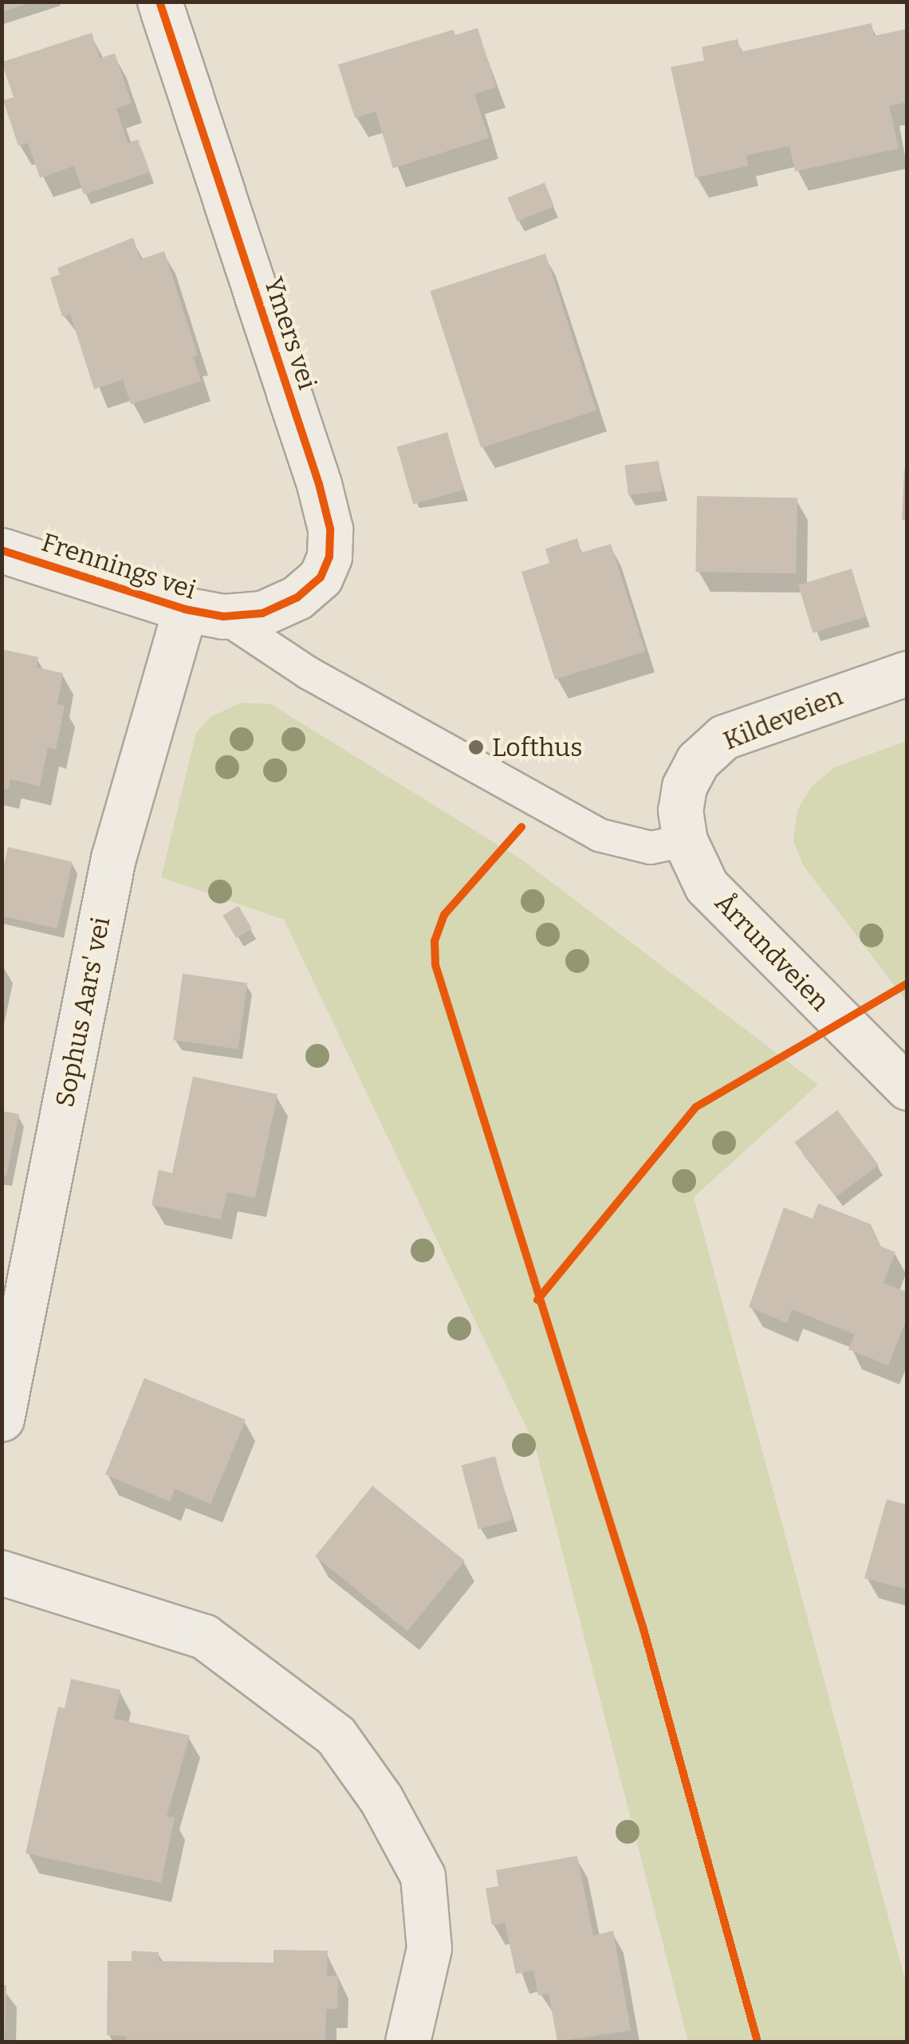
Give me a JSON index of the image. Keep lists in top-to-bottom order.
{
  "streets": {
    "street": [
      "Ymers vei",
      "Frennings vei",
      "Kildeveien",
      "Årrundveien",
      "Sophus Aars' vei"
    ]
  },
  "crossings": [
    ["Ymers vei", "Frennings vei"],
    ["Ymers vei", "Sophus Aars' vei"],
    ["Frennings vei", "Kildeveien"],
    ["Frennings vei", "Årrundveien"],
    ["Frennings vei", "Sophus Aars' vei"],
    ["Kildeveien", "Årrundveien"]
  ],
  "places": ["Lofthus"]
}
